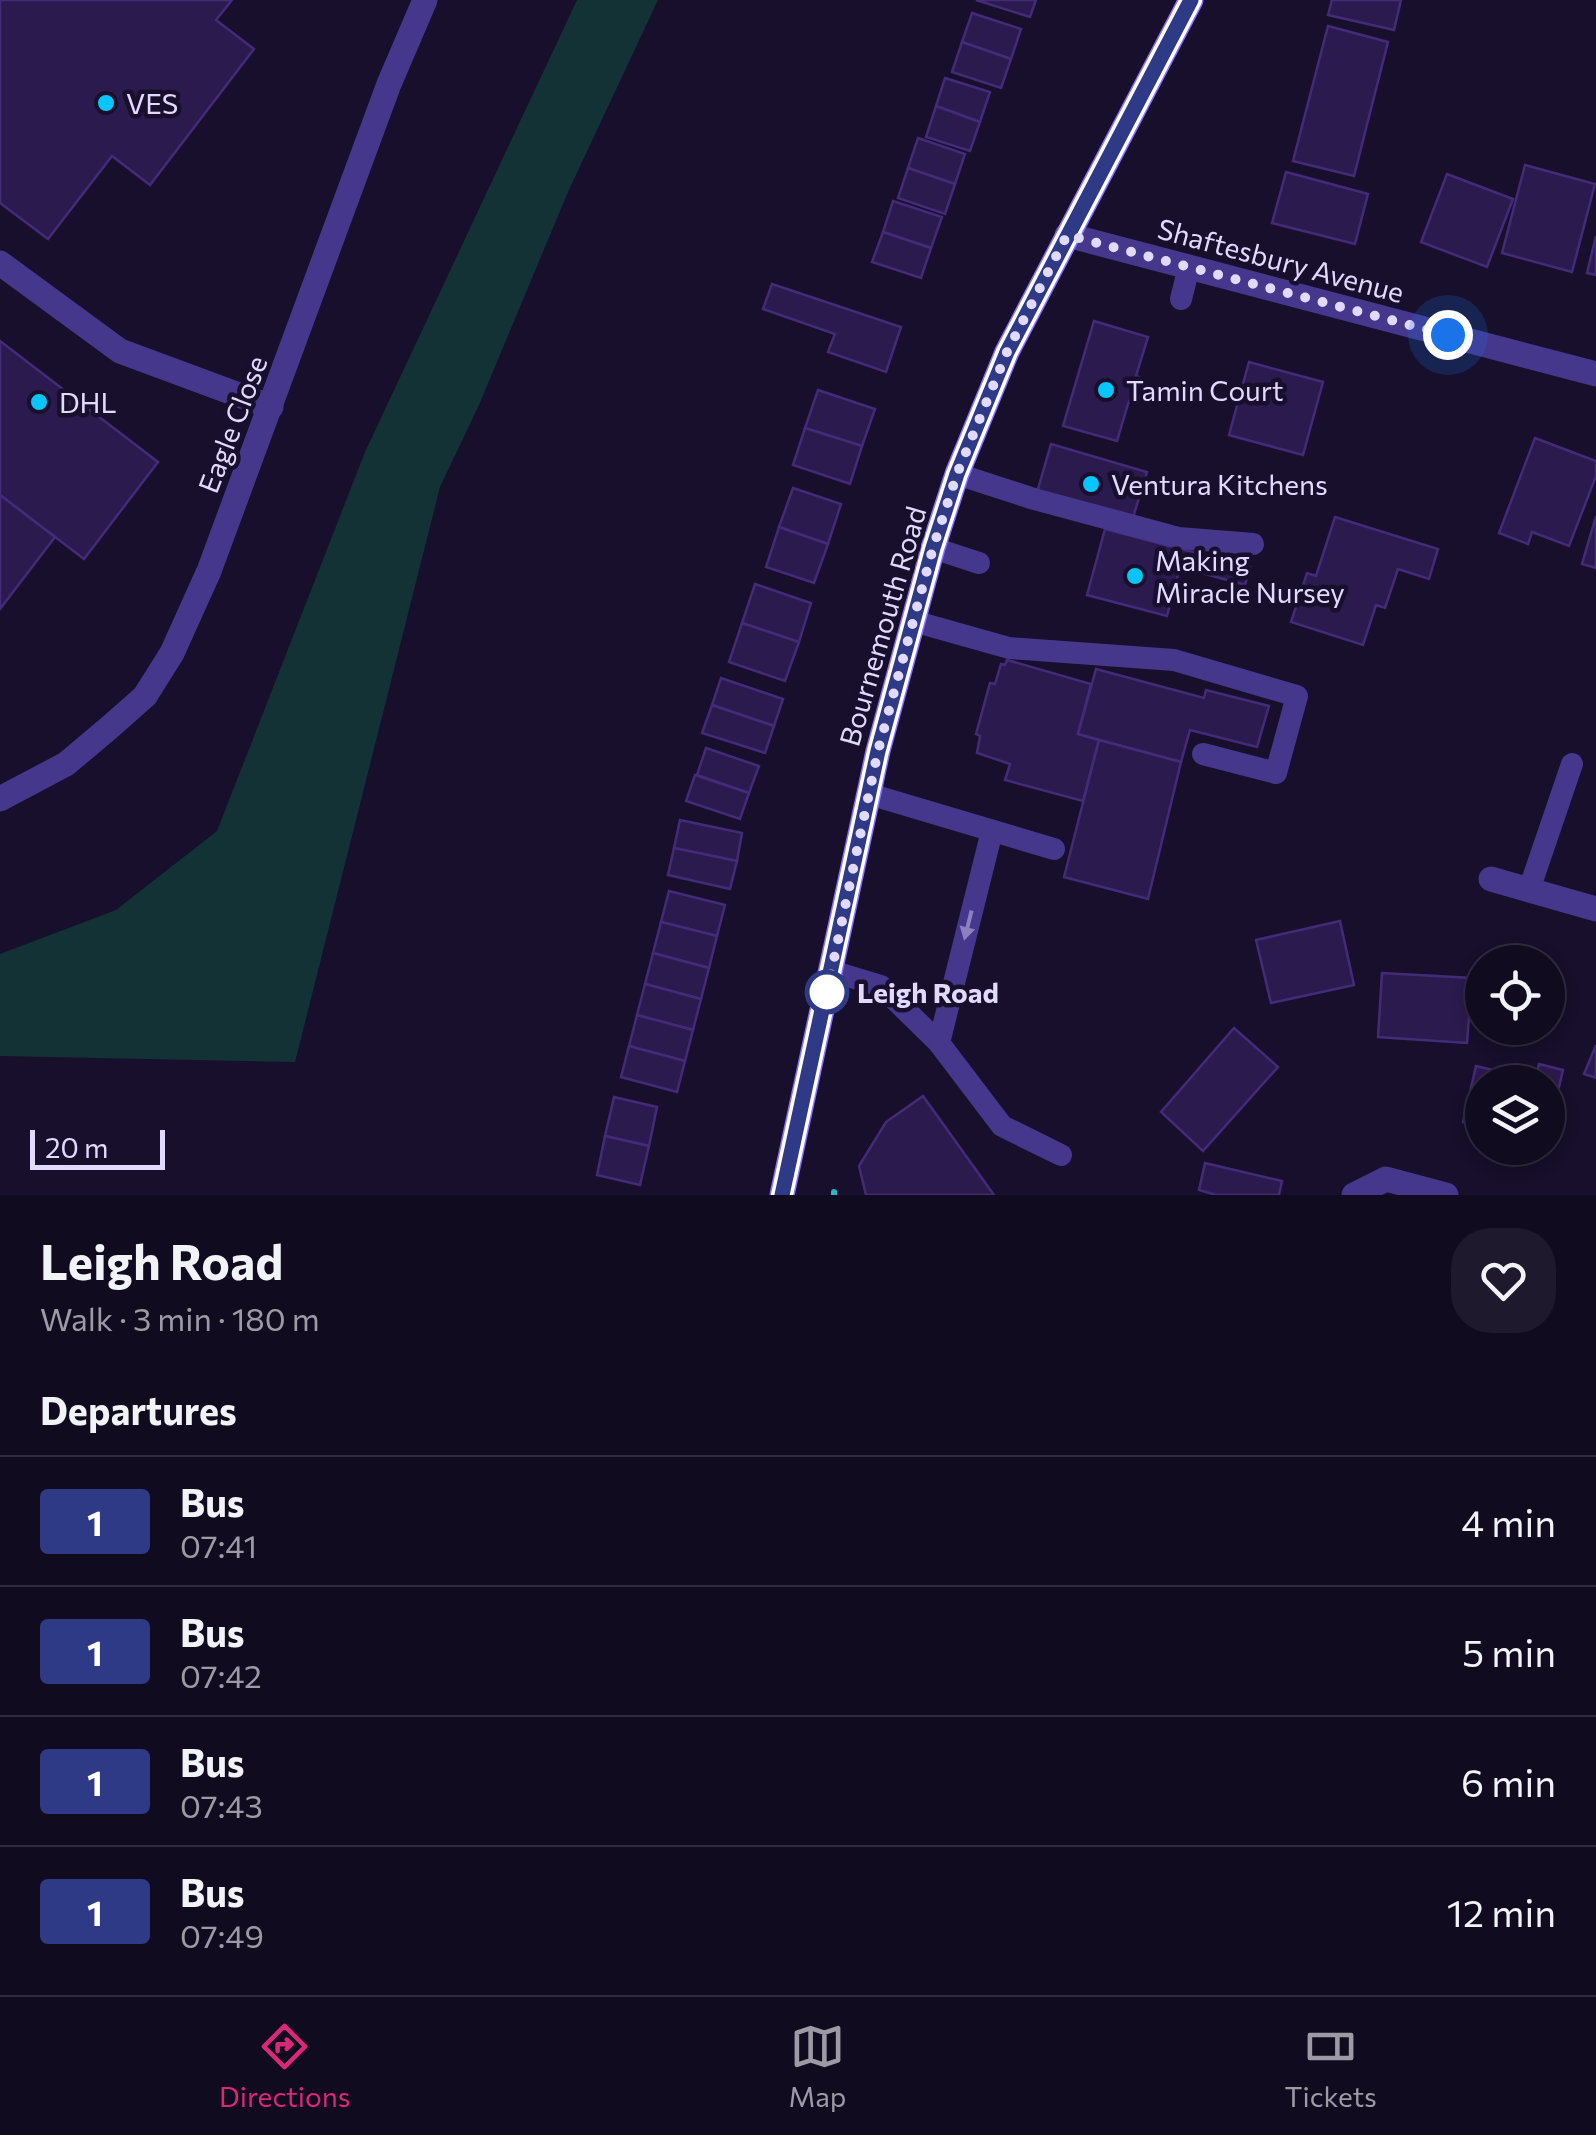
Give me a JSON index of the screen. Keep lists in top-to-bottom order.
{
  "streets": {
    "main road": ["Bournemouth Road"],
    "street": ["Shaftesbury Avenue", "Eagle Close"]
  },
  "crossings": [
    ["Shaftesbury Avenue", "Bournemouth Road"]
  ],
  "places": [
    "VES",
    "Tamin Court",
    "DHL",
    "Ventura Kitchens",
    "Making Miracle Nursey",
    "Leigh Road"
  ],
  "lines": ["bus line 1"],
  "scale_bar": "20 m",
  "page": {
    "scale": "20 m",
    "heading": [
      ["Leigh Road", "Walk · 3 min · 180 m"],
      "Departures"
    ],
    "list": [
      {
        "mark": "1",
        "name": "Bus",
        "note": "07:41",
        "value": "4 min"
      },
      {
        "mark": "1",
        "name": "Bus",
        "note": "07:42",
        "value": "5 min"
      },
      {
        "mark": "1",
        "name": "Bus",
        "note": "07:43",
        "value": "6 min"
      },
      {
        "mark": "1",
        "name": "Bus",
        "note": "07:49",
        "value": "12 min"
      }
    ],
    "tabs": ["Directions", "Map", "Tickets"]
  }
}
